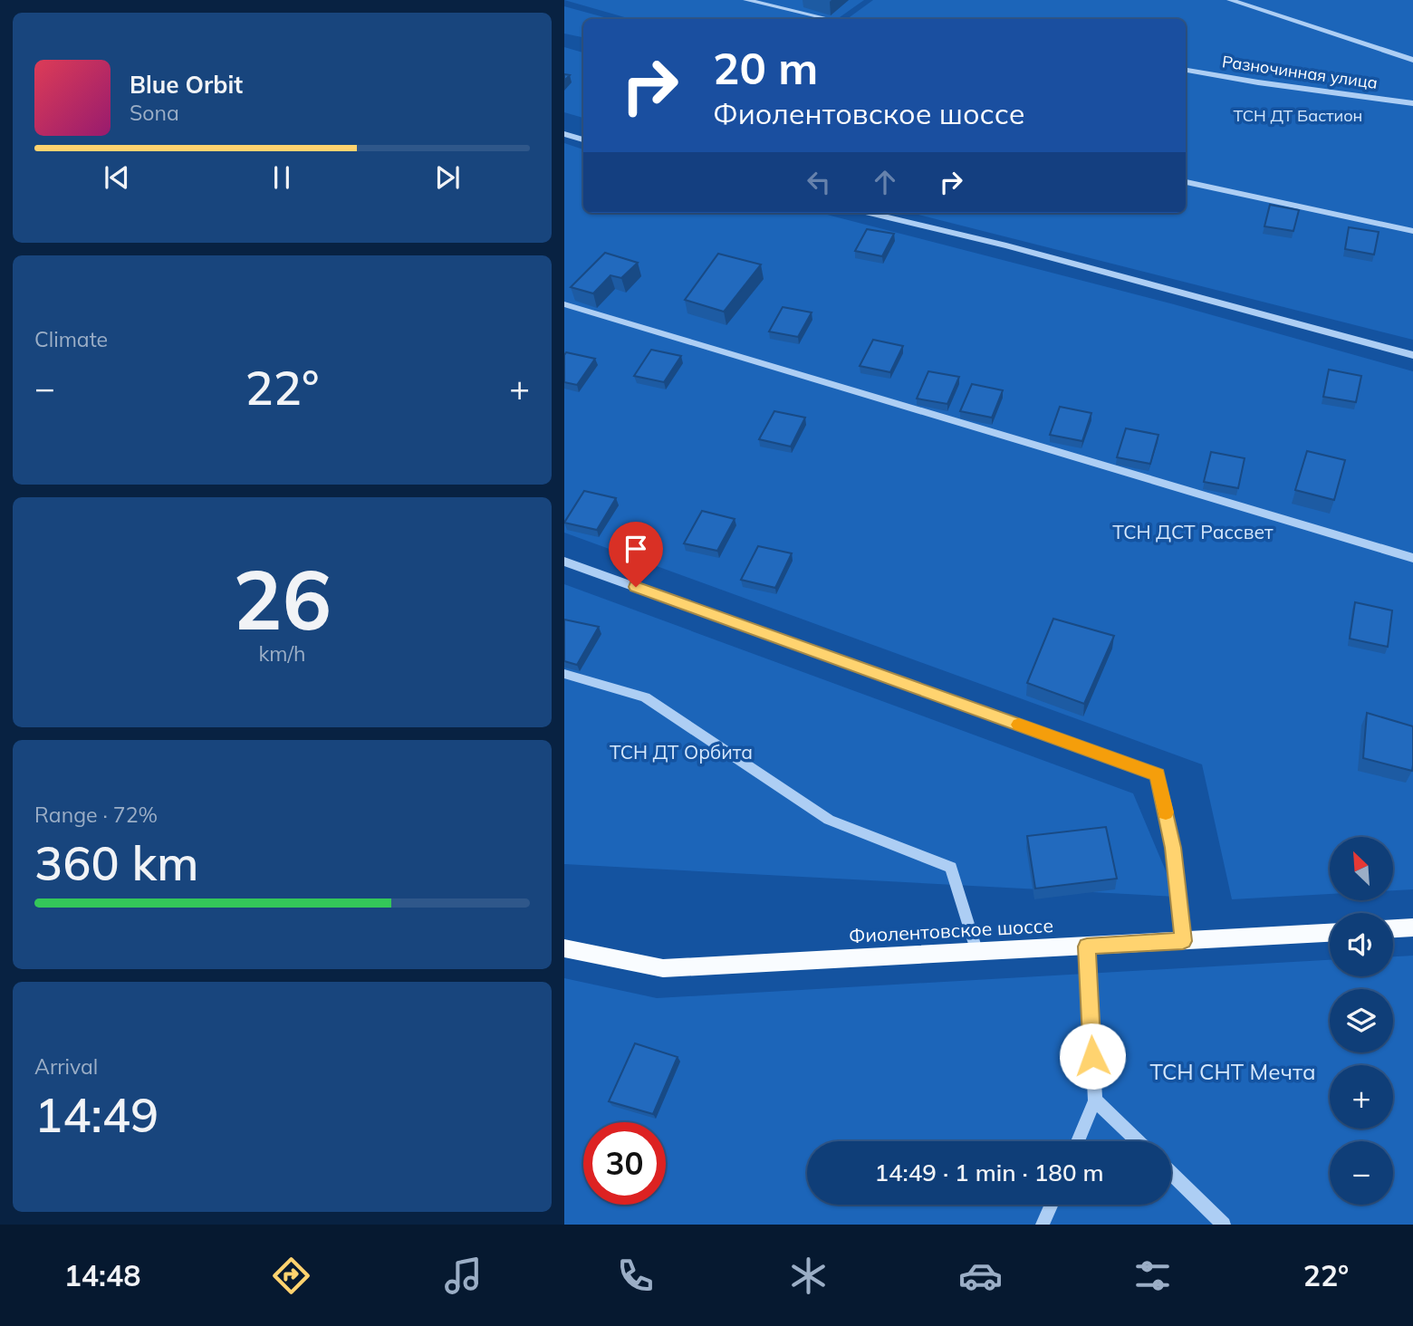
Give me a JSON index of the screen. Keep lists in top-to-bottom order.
{
  "streets": {
    "main road": ["Фиолентовское шоссе"],
    "street": ["Разночинная улица"]
  },
  "parks": [
    "ТСН ДТ Бастион",
    "ТСН ДСТ Рассвет",
    "ТСН ДТ Орбита",
    "ТСН СНТ Мечта"
  ],
  "north": "top left",
  "page": {
    "turn": ["20 m", "Фиолентовское шоссе"],
    "song": ["Blue Orbit", "Sona"],
    "tile": [
      "Climate",
      ["26", "km/h"],
      ["Range · 72%", "360 km"],
      ["Arrival", "14:49"]
    ],
    "heat": ["−", "22°", "+"],
    "map_buttons": ["+", "−"],
    "limit": "30",
    "trip": "14:49 · 1 min · 180 m",
    "tabs": ["14:48", "22°"]
  }
}
